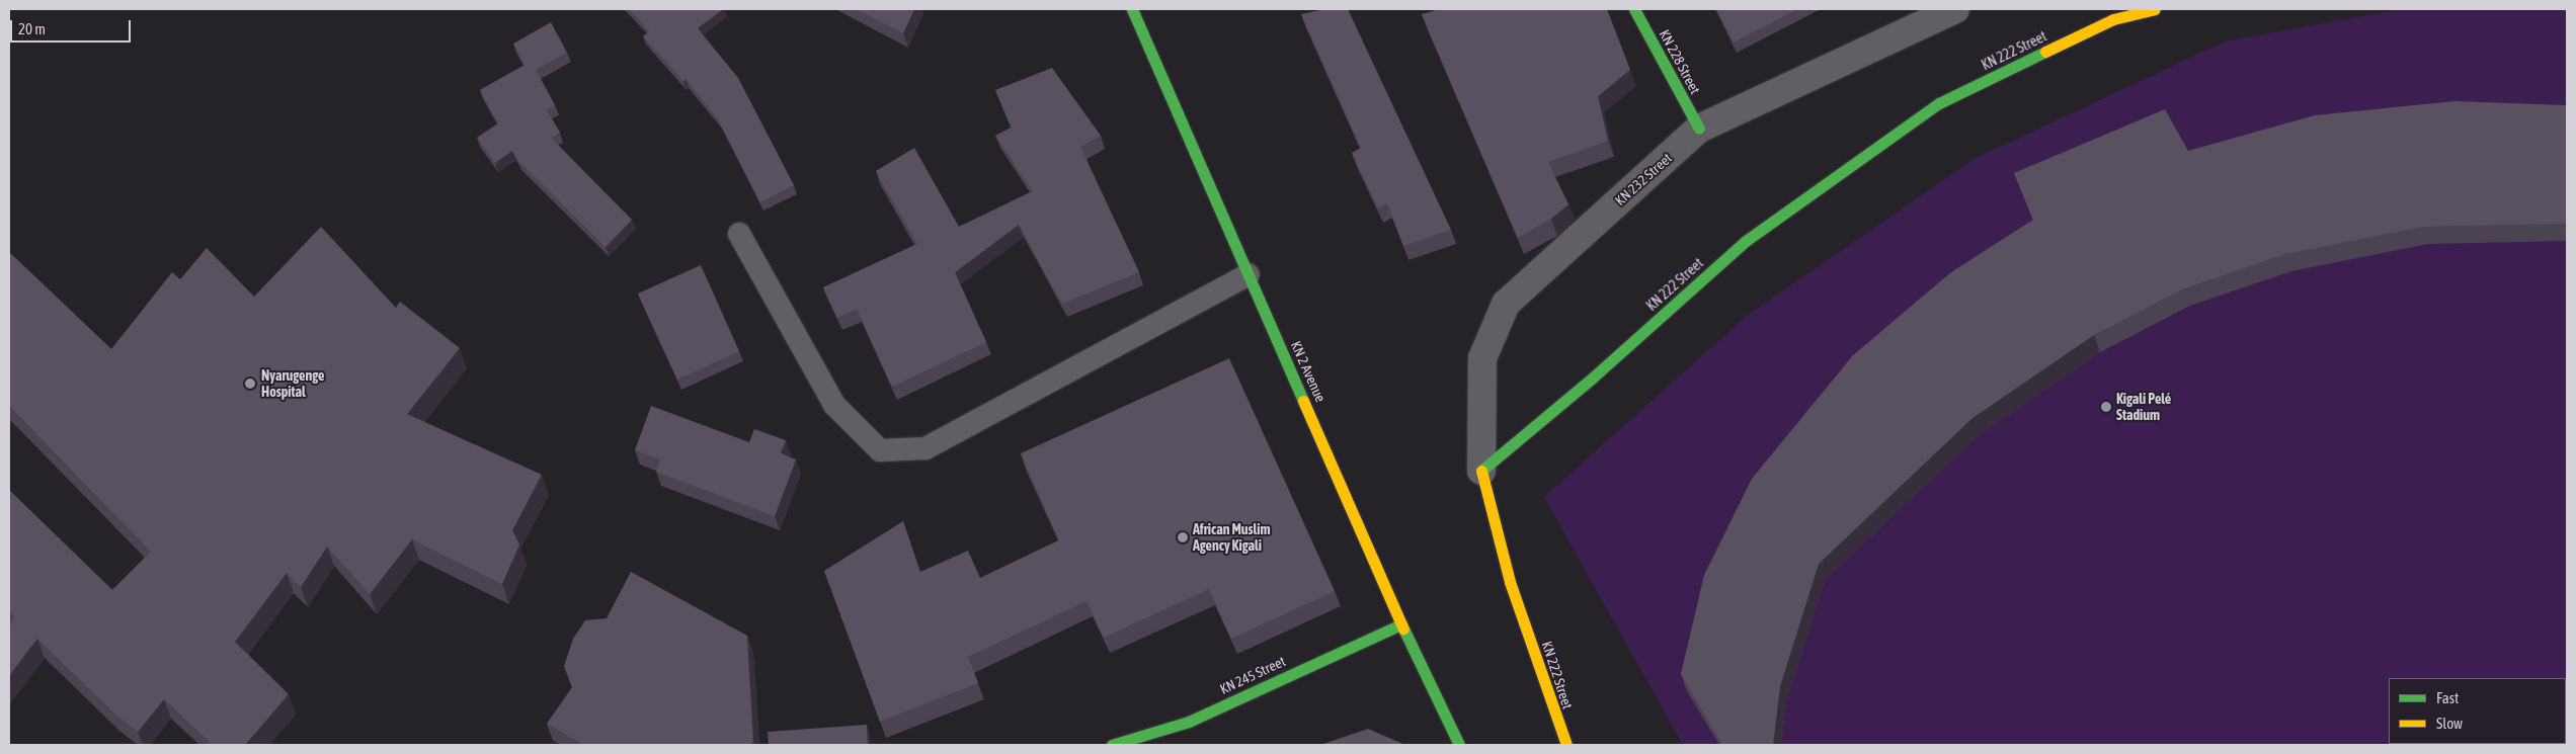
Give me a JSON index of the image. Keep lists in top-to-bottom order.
{
  "streets": {
    "street": [
      "KN 222 Street",
      "KN 228 Street",
      "KN 232 Street",
      "KN 2 Avenue",
      "KN 245 Street"
    ]
  },
  "crossings": [
    ["KN 222 Street", "KN 232 Street"],
    ["KN 228 Street", "KN 232 Street"],
    ["KN 2 Avenue", "KN 245 Street"]
  ],
  "places": ["Nyarugenge Hospital", "Kigali Pelé Stadium", "African Muslim Agency Kigali"],
  "legend": ["Fast", "Slow"],
  "scale_bar": "20 m"
}
